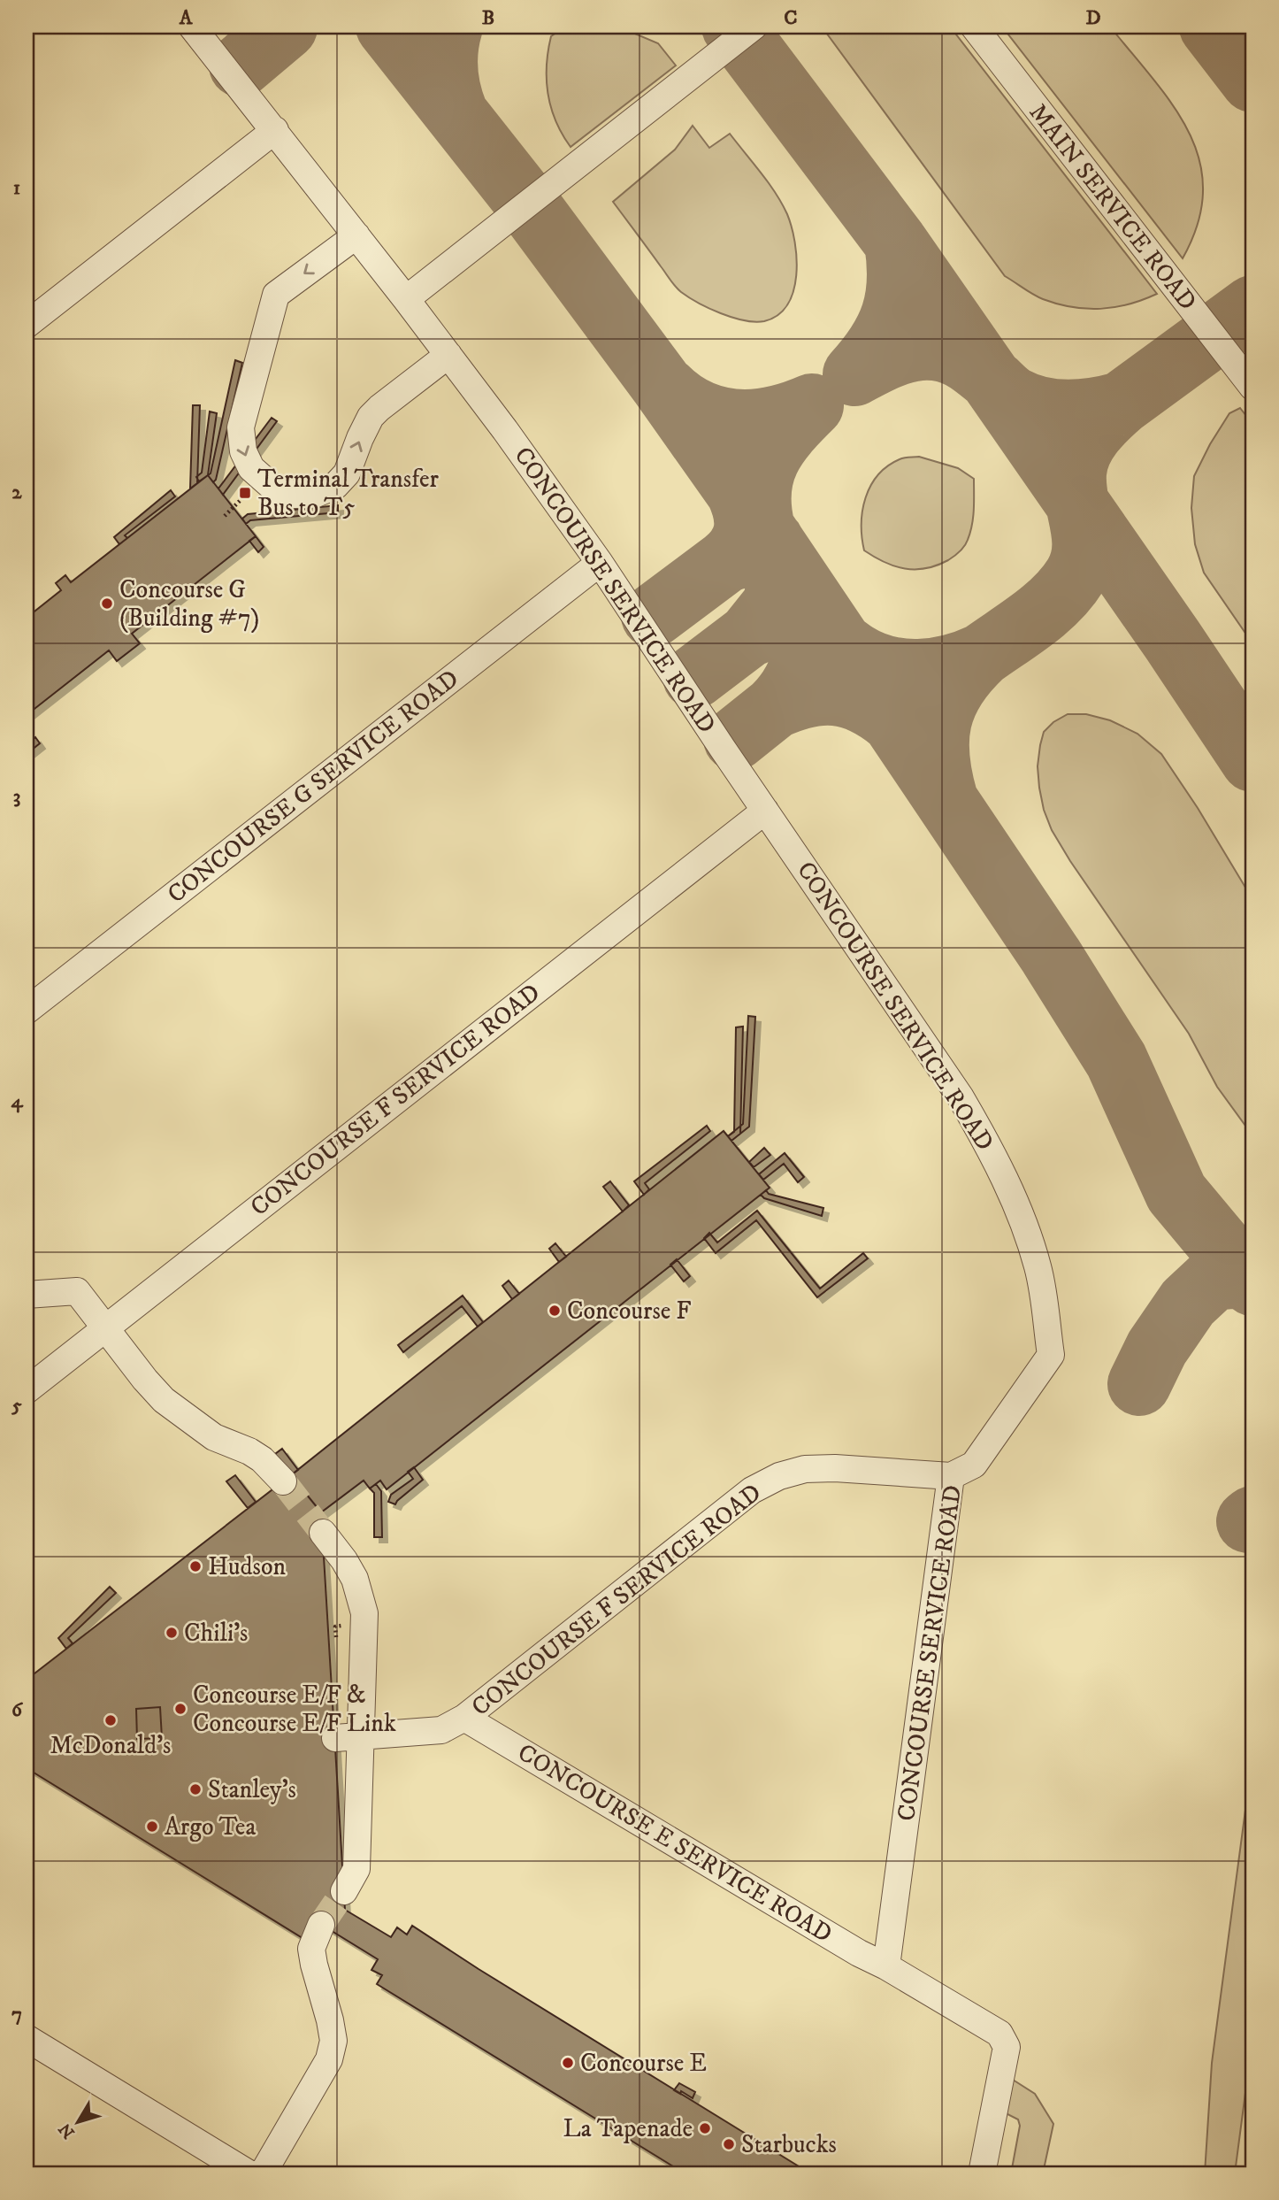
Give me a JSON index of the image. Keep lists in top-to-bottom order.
{
  "streets": {
    "lane": [
      "MAIN SERVICE ROAD",
      "CONCOURSE SERVICE ROAD",
      "CONCOURSE G SERVICE ROAD",
      "CONCOURSE F SERVICE ROAD",
      "CONCOURSE E SERVICE ROAD"
    ]
  },
  "crossings": [
    ["CONCOURSE SERVICE ROAD", "CONCOURSE G SERVICE ROAD"],
    ["CONCOURSE SERVICE ROAD", "CONCOURSE F SERVICE ROAD"],
    ["CONCOURSE SERVICE ROAD", "CONCOURSE E SERVICE ROAD"],
    ["CONCOURSE F SERVICE ROAD", "CONCOURSE E SERVICE ROAD"]
  ],
  "places": {
    "transit": ["Terminal Transfer Bus to T5"],
    "other": [
      "Concourse G (Building #7)",
      "Concourse F",
      "Hudson",
      "Chili's",
      "Concourse E/F & Concourse E/F Link",
      "McDonald's",
      "Stanley's",
      "Argo Tea",
      "Concourse E",
      "La Tapenade",
      "Starbucks"
    ]
  },
  "north": "bottom left",
  "grid": {
    "columns": [
      "A",
      "B",
      "C",
      "D"
    ],
    "rows": [
      "1",
      "2",
      "3",
      "4",
      "5",
      "6",
      "7"
    ]
  }
}
